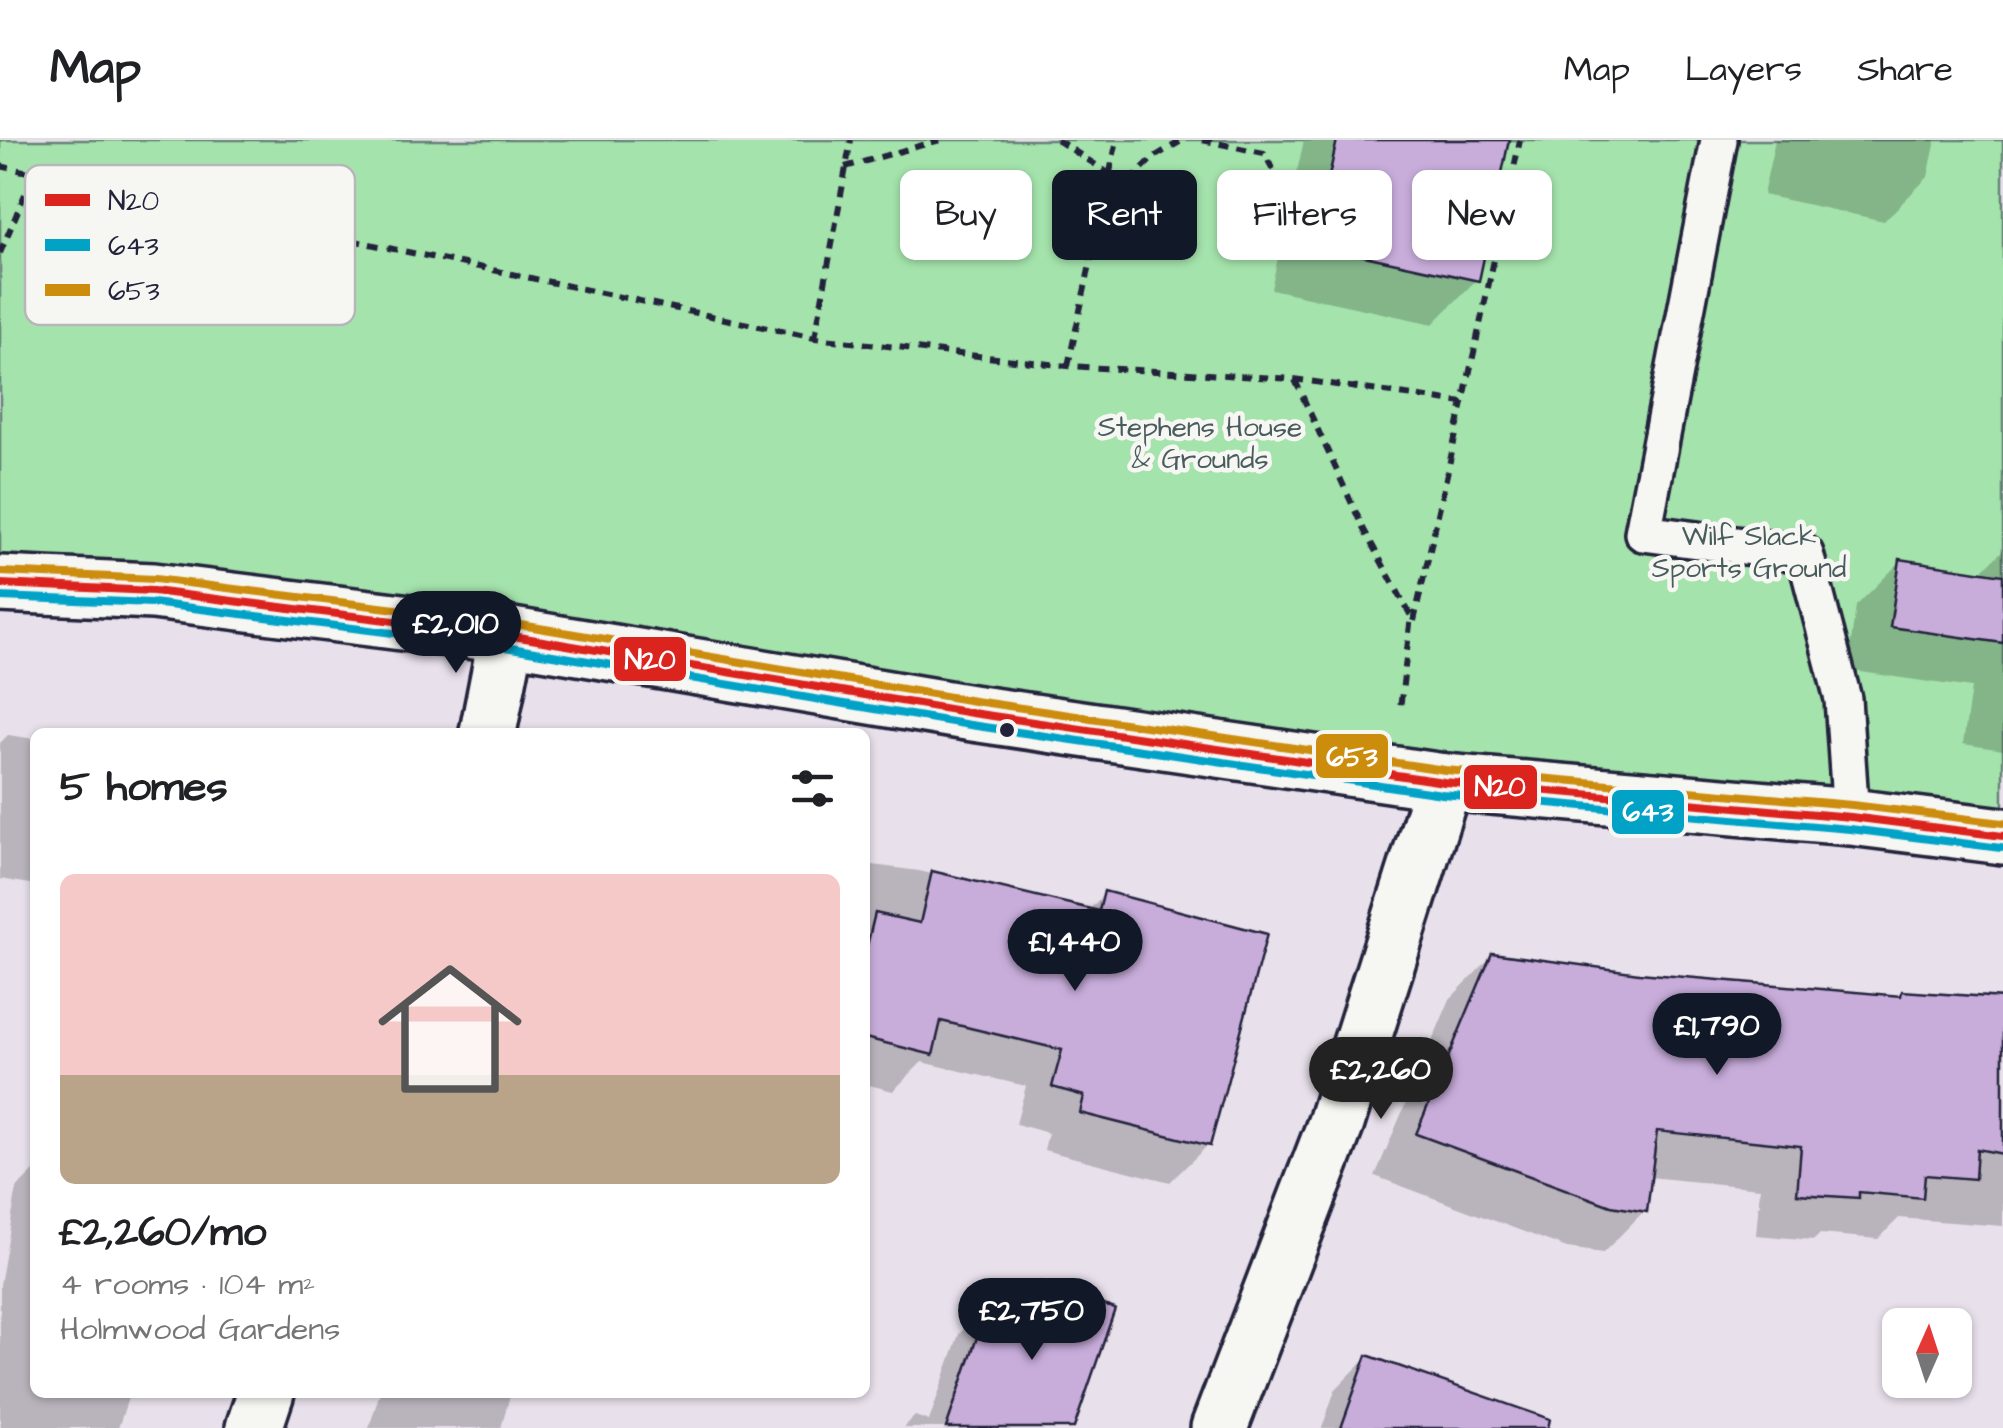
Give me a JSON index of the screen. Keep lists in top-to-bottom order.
{
  "parks": ["Stephens House & Grounds", "Wilf Slack Sports Ground"],
  "lines": ["transit line 653", "transit line N20", "transit line 643"],
  "legend": ["N20", "643", "653"],
  "north": "top",
  "page": {
    "header": "Map",
    "nav": ["Map", "Layers", "Share"],
    "chip": [
      "Buy",
      "Rent",
      "Filters",
      "New"
    ],
    "price": [
      "£2,010",
      "£1,440",
      "£1,790",
      "£2,260",
      "£2,750"
    ],
    "heading": "5 homes",
    "list": [
      {
        "name": "£2,260/mo",
        "note": "4 rooms · 104 m² · Holmwood Gardens"
      }
    ]
  }
}
